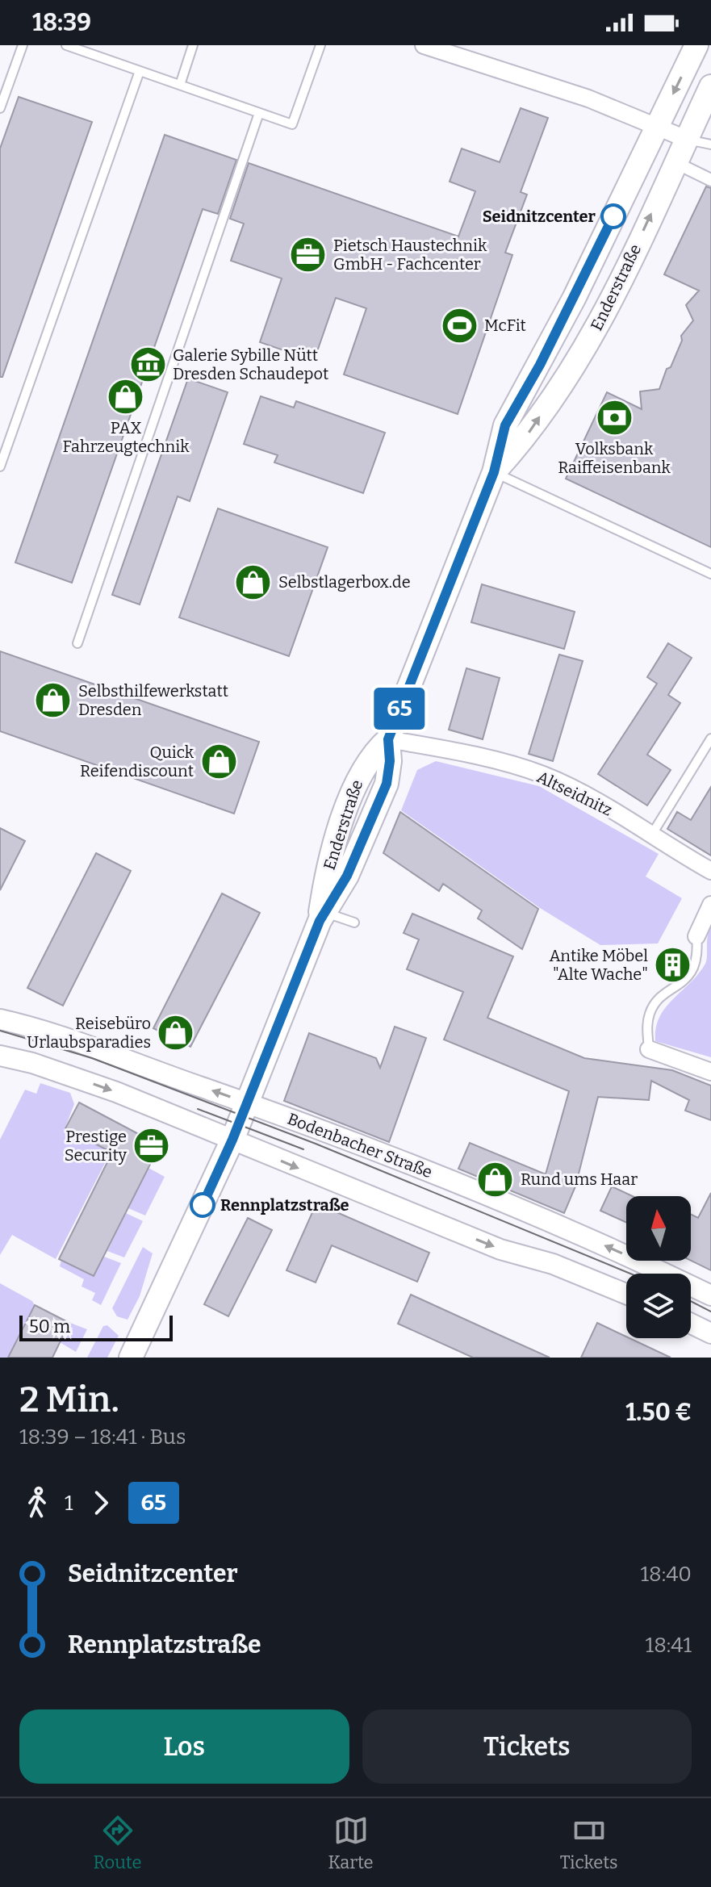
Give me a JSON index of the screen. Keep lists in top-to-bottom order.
{
  "streets": {
    "main road": ["Enderstraße"],
    "street": ["Altseidnitz", "Bodenbacher Straße"]
  },
  "crossings": [
    ["Enderstraße", "Altseidnitz"],
    ["Enderstraße", "Bodenbacher Straße"]
  ],
  "places": {
    "other": ["Seidnitzcenter", "Rennplatzstraße"],
    "office": ["Pietsch Haustechnik GmbH - Fachcenter", "Prestige Security"],
    "sports": ["McFit"],
    "museum": ["Galerie Sybille Nütt Dresden Schaudepot"],
    "shop": [
      "PAX Fahrzeugtechnik",
      "Selbstlagerbox.de",
      "Selbsthilfewerkstatt Dresden",
      "Quick Reifendiscount",
      "Reisebüro Urlaubsparadies",
      "Rund ums Haar"
    ],
    "bank": ["Volksbank Raiffeisenbank"],
    "building": ["Antike Möbel \"Alte Wache\""]
  },
  "lines": ["bus line 65"],
  "scale_bar": "50 m",
  "north": "top",
  "page": {
    "status": "18:39",
    "on_map": "65",
    "scale": "50 m",
    "heading": ["2 Min.", "18:39 – 18:41 · Bus", "1.50 €"],
    "legs": ["1", "65"],
    "list": [
      {
        "name": "Seidnitzcenter",
        "value": "18:40"
      },
      {
        "name": "Rennplatzstraße",
        "value": "18:41"
      }
    ],
    "buttons": ["Los", "Tickets"],
    "tabs": ["Route", "Karte", "Tickets"]
  }
}
